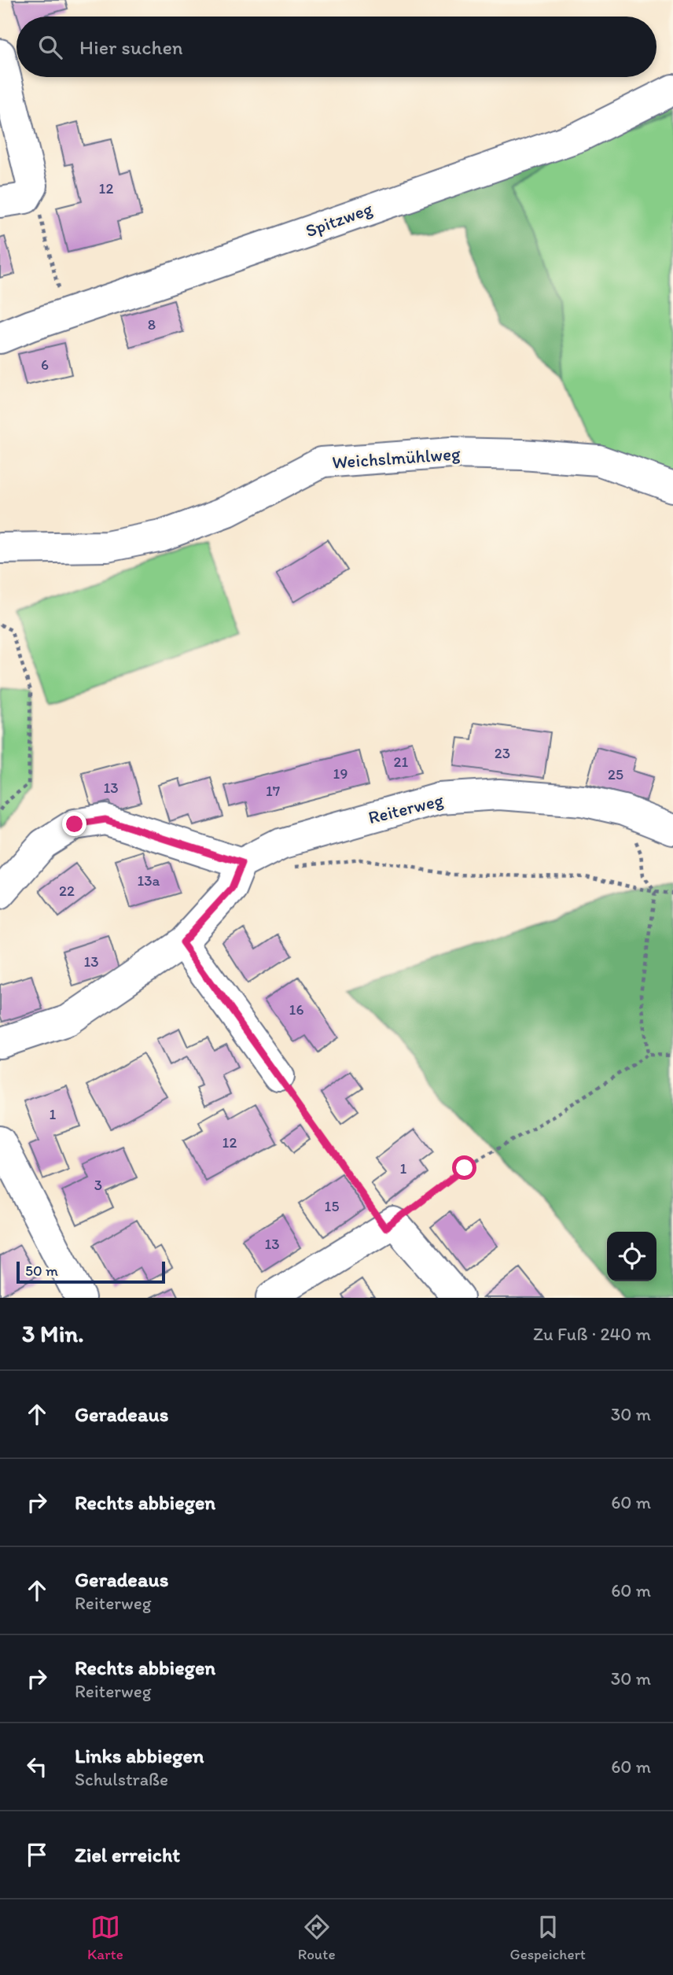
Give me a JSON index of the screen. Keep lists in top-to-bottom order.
{
  "streets": {
    "street": ["Spitzweg", "Weichslmühlweg", "Reiterweg"]
  },
  "house_numbers": [
    "12",
    "8",
    "6",
    "23",
    "21",
    "19",
    "25",
    "13",
    "17",
    "13a",
    "22",
    "13",
    "16",
    "1",
    "12",
    "1",
    "3",
    "15",
    "13"
  ],
  "scale_bar": "50 m",
  "page": {
    "search": "Hier suchen",
    "scale": "50 m",
    "heading": ["3 Min.", "Zu Fuß · 240 m"],
    "list": [
      ["Geradeaus", "30 m"],
      ["Rechts abbiegen", "60 m"],
      ["Geradeaus", "Reiterweg", "60 m"],
      ["Rechts abbiegen", "Reiterweg", "30 m"],
      ["Links abbiegen", "Schulstraße", "60 m"],
      "Ziel erreicht"
    ],
    "nav": ["Karte", "Route", "Gespeichert"]
  }
}
